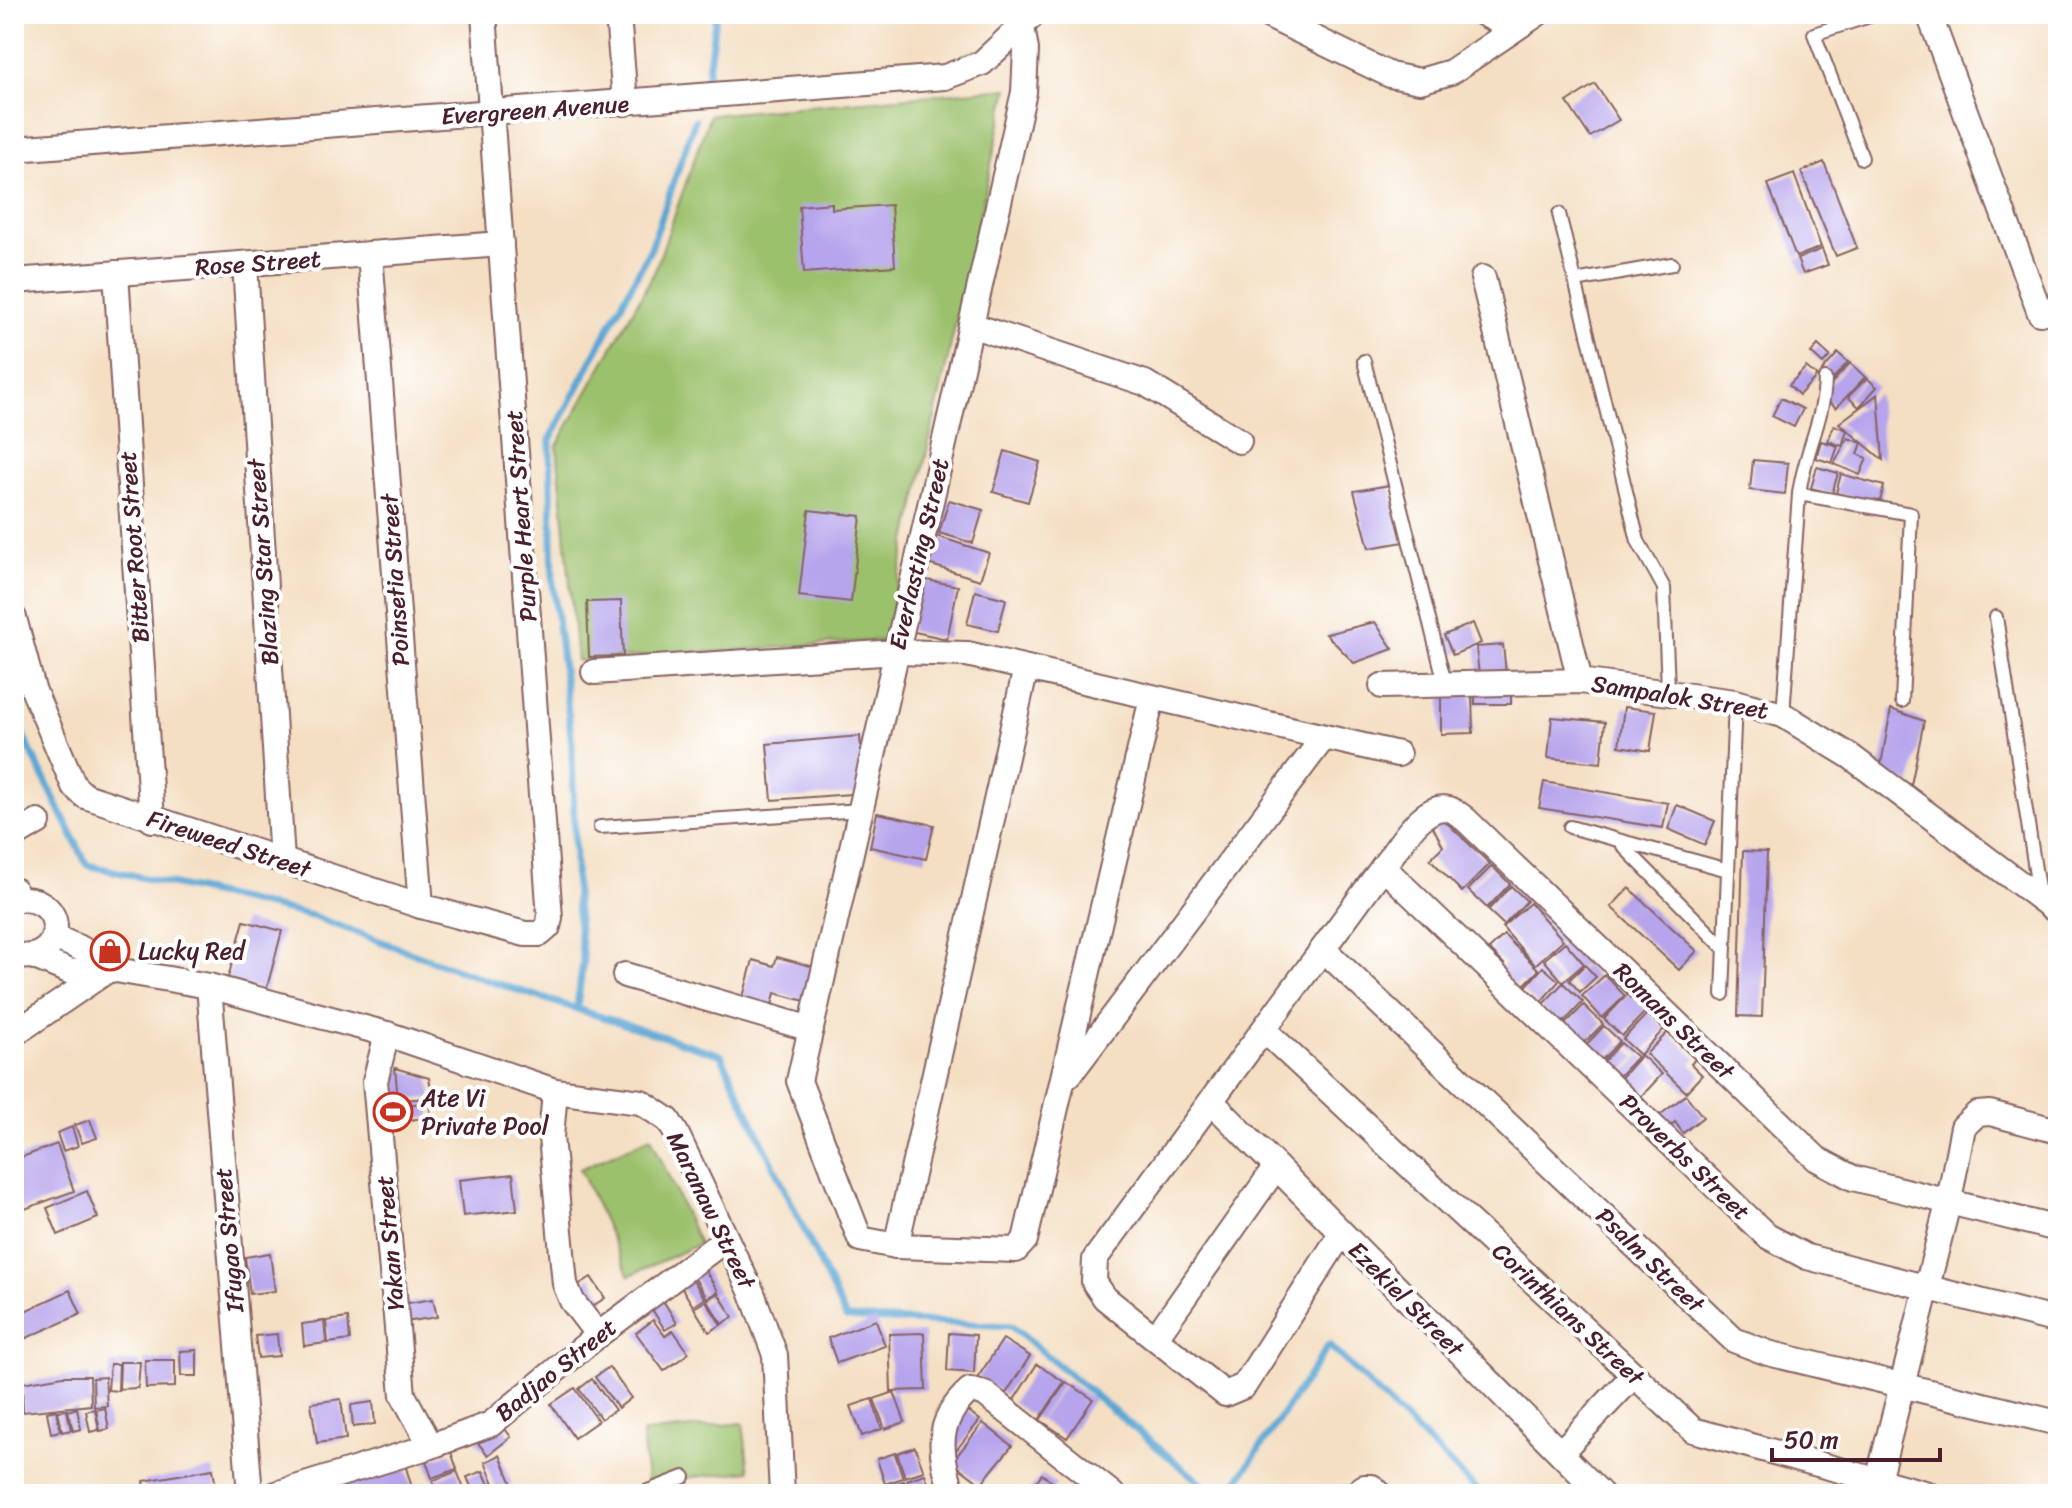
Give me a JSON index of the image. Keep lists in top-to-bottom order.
{
  "streets": {
    "street": [
      "Evergreen Avenue",
      "Rose Street",
      "Purple Heart Street",
      "Bitter Root Street",
      "Everlasting Street",
      "Blazing Star Street",
      "Poinsetia Street",
      "Sampalok Street",
      "Fireweed Street",
      "Romans Street",
      "Proverbs Street",
      "Maranaw Street",
      "Ifugao Street",
      "Yakan Street",
      "Psalm Street",
      "Ezekiel Street",
      "Corinthians Street",
      "Badjao Street"
    ]
  },
  "crossings": [
    ["Evergreen Avenue", "Purple Heart Street"],
    ["Evergreen Avenue", "Everlasting Street"],
    ["Rose Street", "Purple Heart Street"],
    ["Rose Street", "Bitter Root Street"],
    ["Rose Street", "Blazing Star Street"],
    ["Rose Street", "Poinsetia Street"],
    ["Purple Heart Street", "Fireweed Street"],
    ["Bitter Root Street", "Fireweed Street"],
    ["Blazing Star Street", "Fireweed Street"],
    ["Poinsetia Street", "Fireweed Street"],
    ["Romans Street", "Proverbs Street"],
    ["Maranaw Street", "Ifugao Street"],
    ["Maranaw Street", "Yakan Street"],
    ["Maranaw Street", "Badjao Street"],
    ["Yakan Street", "Badjao Street"]
  ],
  "places": {
    "shop": ["Lucky Red"],
    "sports": ["Ate Vi Private Pool"]
  },
  "scale_bar": "50 m"
}
